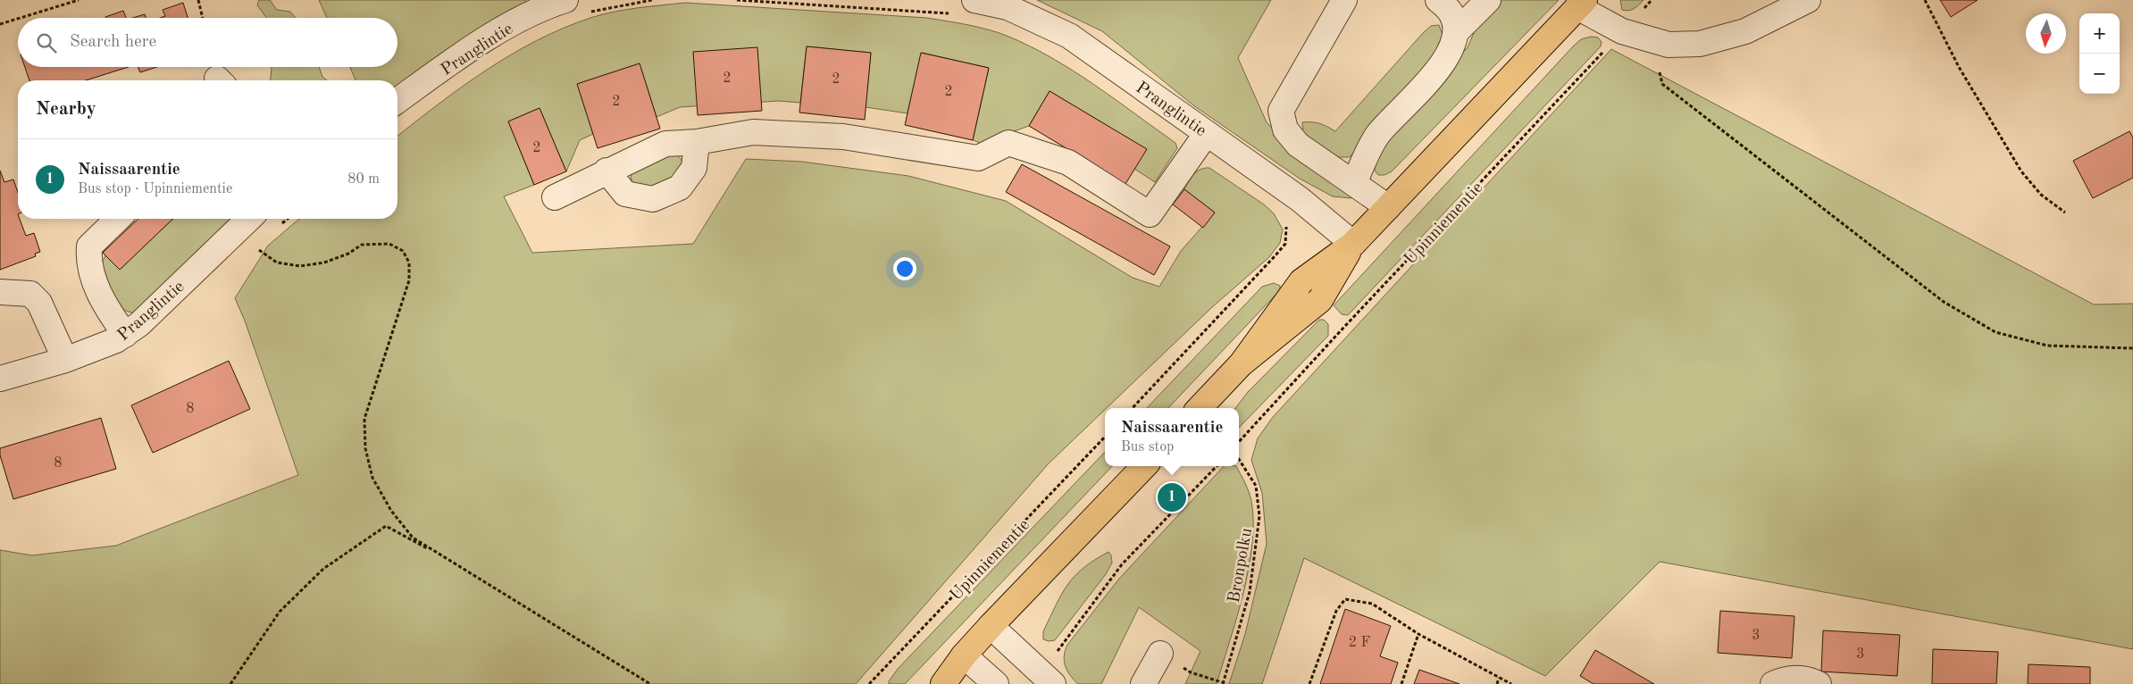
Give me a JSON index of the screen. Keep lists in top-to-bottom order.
{
  "streets": {
    "street": ["Pranglintie"],
    "path": ["Upinniementie", "Bronpolku"]
  },
  "house_numbers": [
    "2",
    "2",
    "2",
    "2",
    "2",
    "8",
    "8",
    "3",
    "2 F",
    "3"
  ],
  "north": "bottom",
  "page": {
    "map_buttons": ["+", "−"],
    "search": "Search here",
    "heading": "Nearby",
    "list": [
      {
        "mark": "1",
        "name": "Naissaarentie",
        "note": "Bus stop · Upinniementie",
        "value": "80 m"
      }
    ],
    "popup": ["Naissaarentie", "Bus stop"],
    "pins": "1"
  }
}
